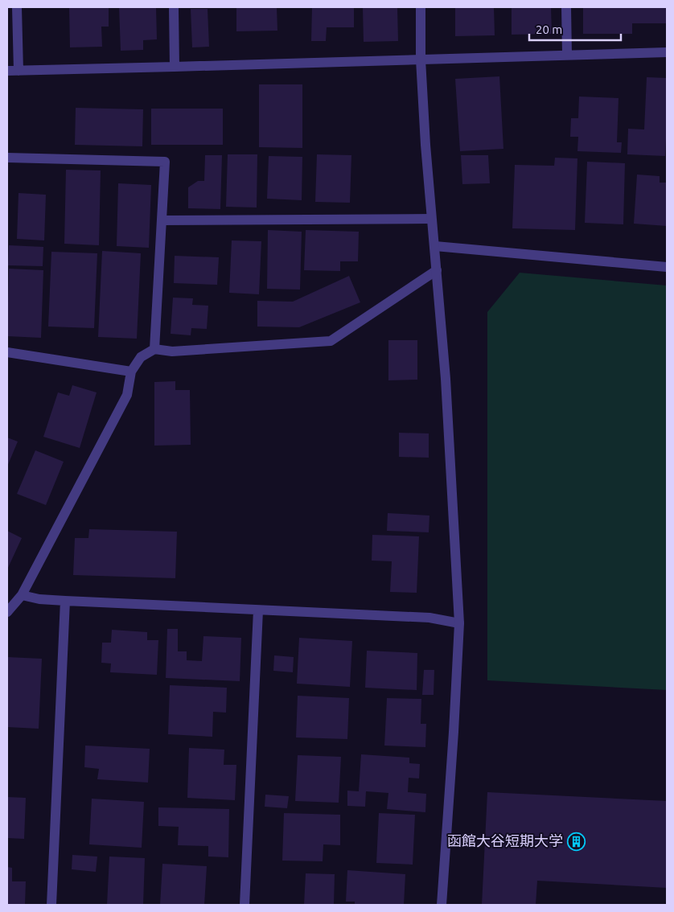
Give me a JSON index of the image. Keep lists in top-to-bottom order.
{
  "places": {
    "building": ["函館大谷短期大学"]
  },
  "scale_bar": "20 m"
}
